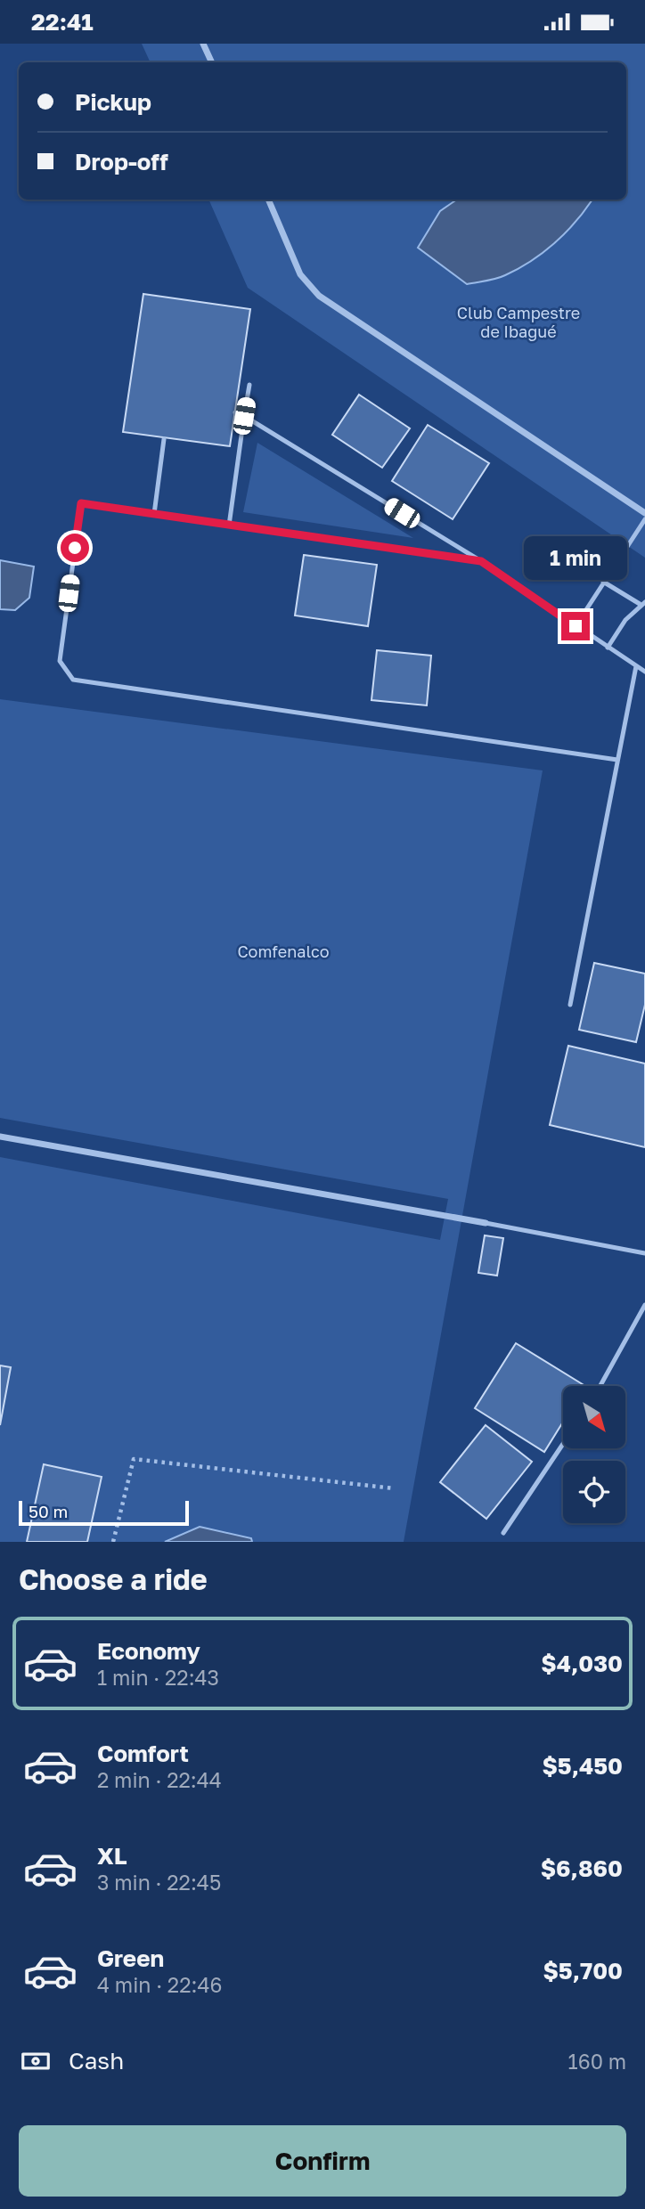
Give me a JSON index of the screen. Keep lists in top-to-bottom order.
{
  "parks": ["Club Campestre de Ibagué", "Comfenalco"],
  "scale_bar": "50 m",
  "north": "bottom right",
  "page": {
    "status": "22:41",
    "banner": ["Pickup", "Drop-off"],
    "bubble": "1 min",
    "scale": "50 m",
    "heading": "Choose a ride",
    "list": [
      {
        "name": "Economy",
        "note": "1 min · 22:43",
        "value": "$4,030"
      },
      {
        "name": "Comfort",
        "note": "2 min · 22:44",
        "value": "$5,450"
      },
      {
        "name": "XL",
        "note": "3 min · 22:45",
        "value": "$6,860"
      },
      {
        "name": "Green",
        "note": "4 min · 22:46",
        "value": "$5,700"
      }
    ],
    "pay": ["Cash", "160 m"],
    "buttons": "Confirm"
  }
}
